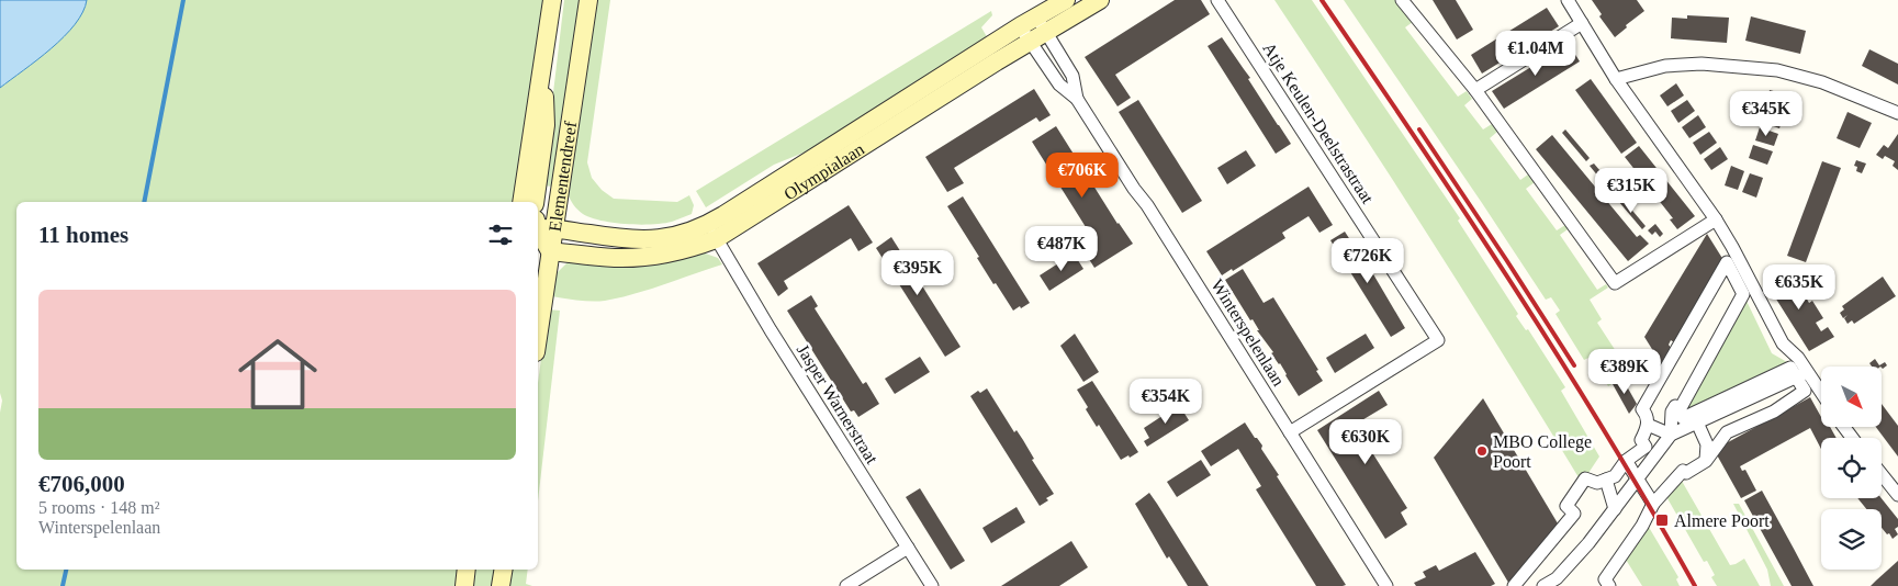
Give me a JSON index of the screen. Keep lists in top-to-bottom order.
{
  "streets": {
    "street": [
      "Atje Keulen-Deelstrastraat",
      "Olympialaan",
      "Elementendreef",
      "Winterspelenlaan",
      "Jasper Warnerstraat"
    ]
  },
  "crossings": [
    ["Atje Keulen-Deelstrastraat", "Winterspelenlaan"],
    ["Olympialaan", "Elementendreef"],
    ["Olympialaan", "Winterspelenlaan"],
    ["Olympialaan", "Jasper Warnerstraat"]
  ],
  "places": {
    "other": ["MBO College Poort"],
    "transit": ["Almere Poort"]
  },
  "north": "bottom right",
  "page": {
    "price": [
      "€1.04M",
      "€345K",
      "€706K",
      "€315K",
      "€487K",
      "€726K",
      "€395K",
      "€635K",
      "€389K",
      "€354K",
      "€630K"
    ],
    "heading": "11 homes",
    "list": [
      {
        "name": "€706,000",
        "note": "5 rooms · 148 m² · Winterspelenlaan"
      }
    ]
  }
}
